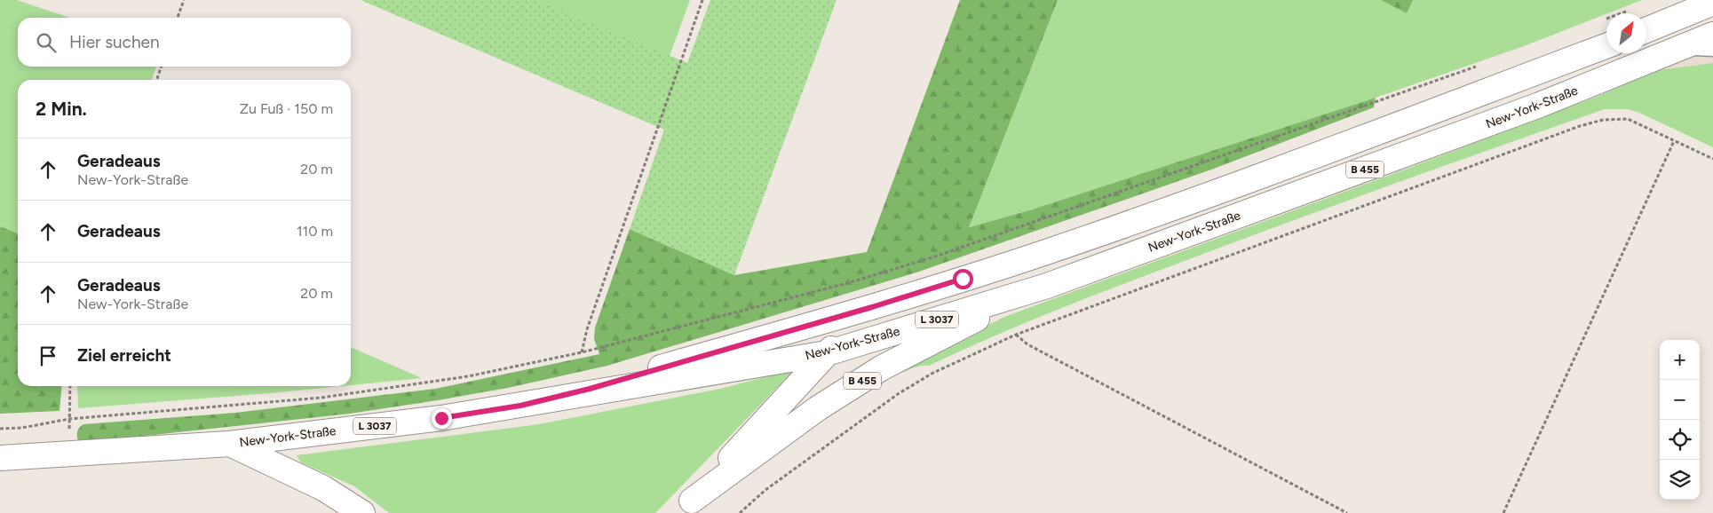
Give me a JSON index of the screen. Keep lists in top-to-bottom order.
{
  "streets": {
    "main road": ["New-York-Straße", "B 455", "L 3037"]
  },
  "crossings": [
    ["New-York-Straße", "B 455"],
    ["New-York-Straße", "L 3037"],
    ["B 455", "L 3037"]
  ],
  "north": "top right",
  "page": {
    "search": "Hier suchen",
    "heading": ["2 Min.", "Zu Fuß · 150 m"],
    "list": [
      ["Geradeaus", "New-York-Straße", "20 m"],
      ["Geradeaus", "110 m"],
      ["Geradeaus", "New-York-Straße", "20 m"],
      "Ziel erreicht"
    ],
    "map_buttons": ["+", "−"]
  }
}
